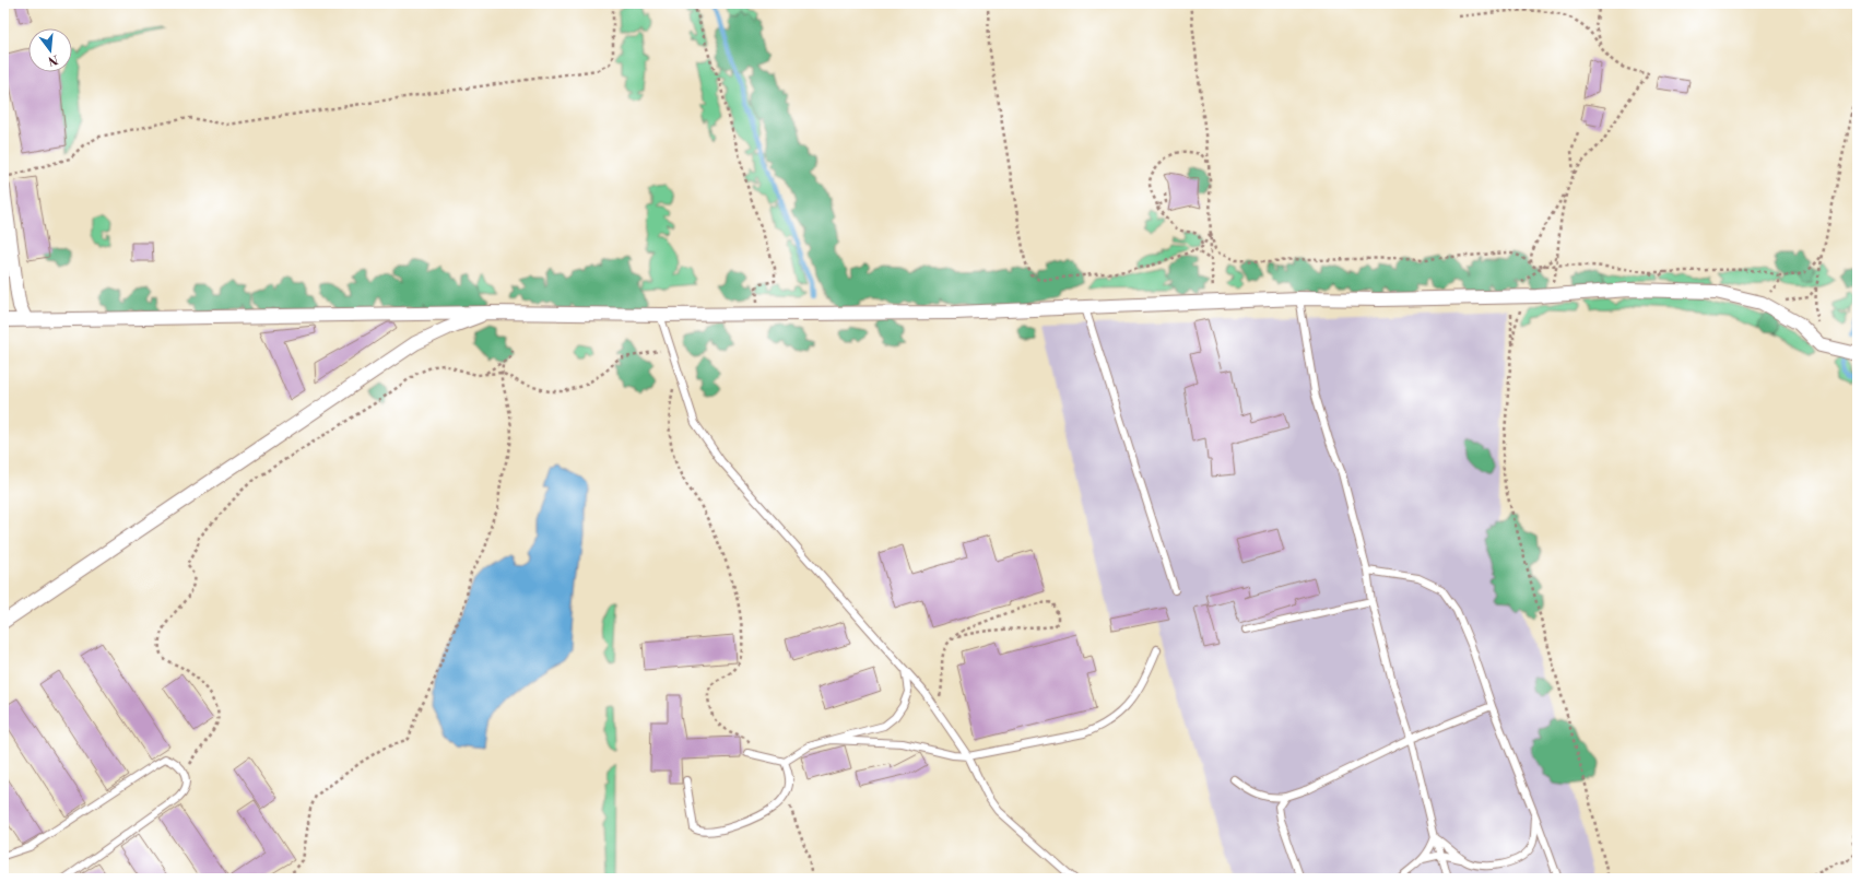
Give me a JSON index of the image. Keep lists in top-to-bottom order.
{
  "north": "bottom"
}
